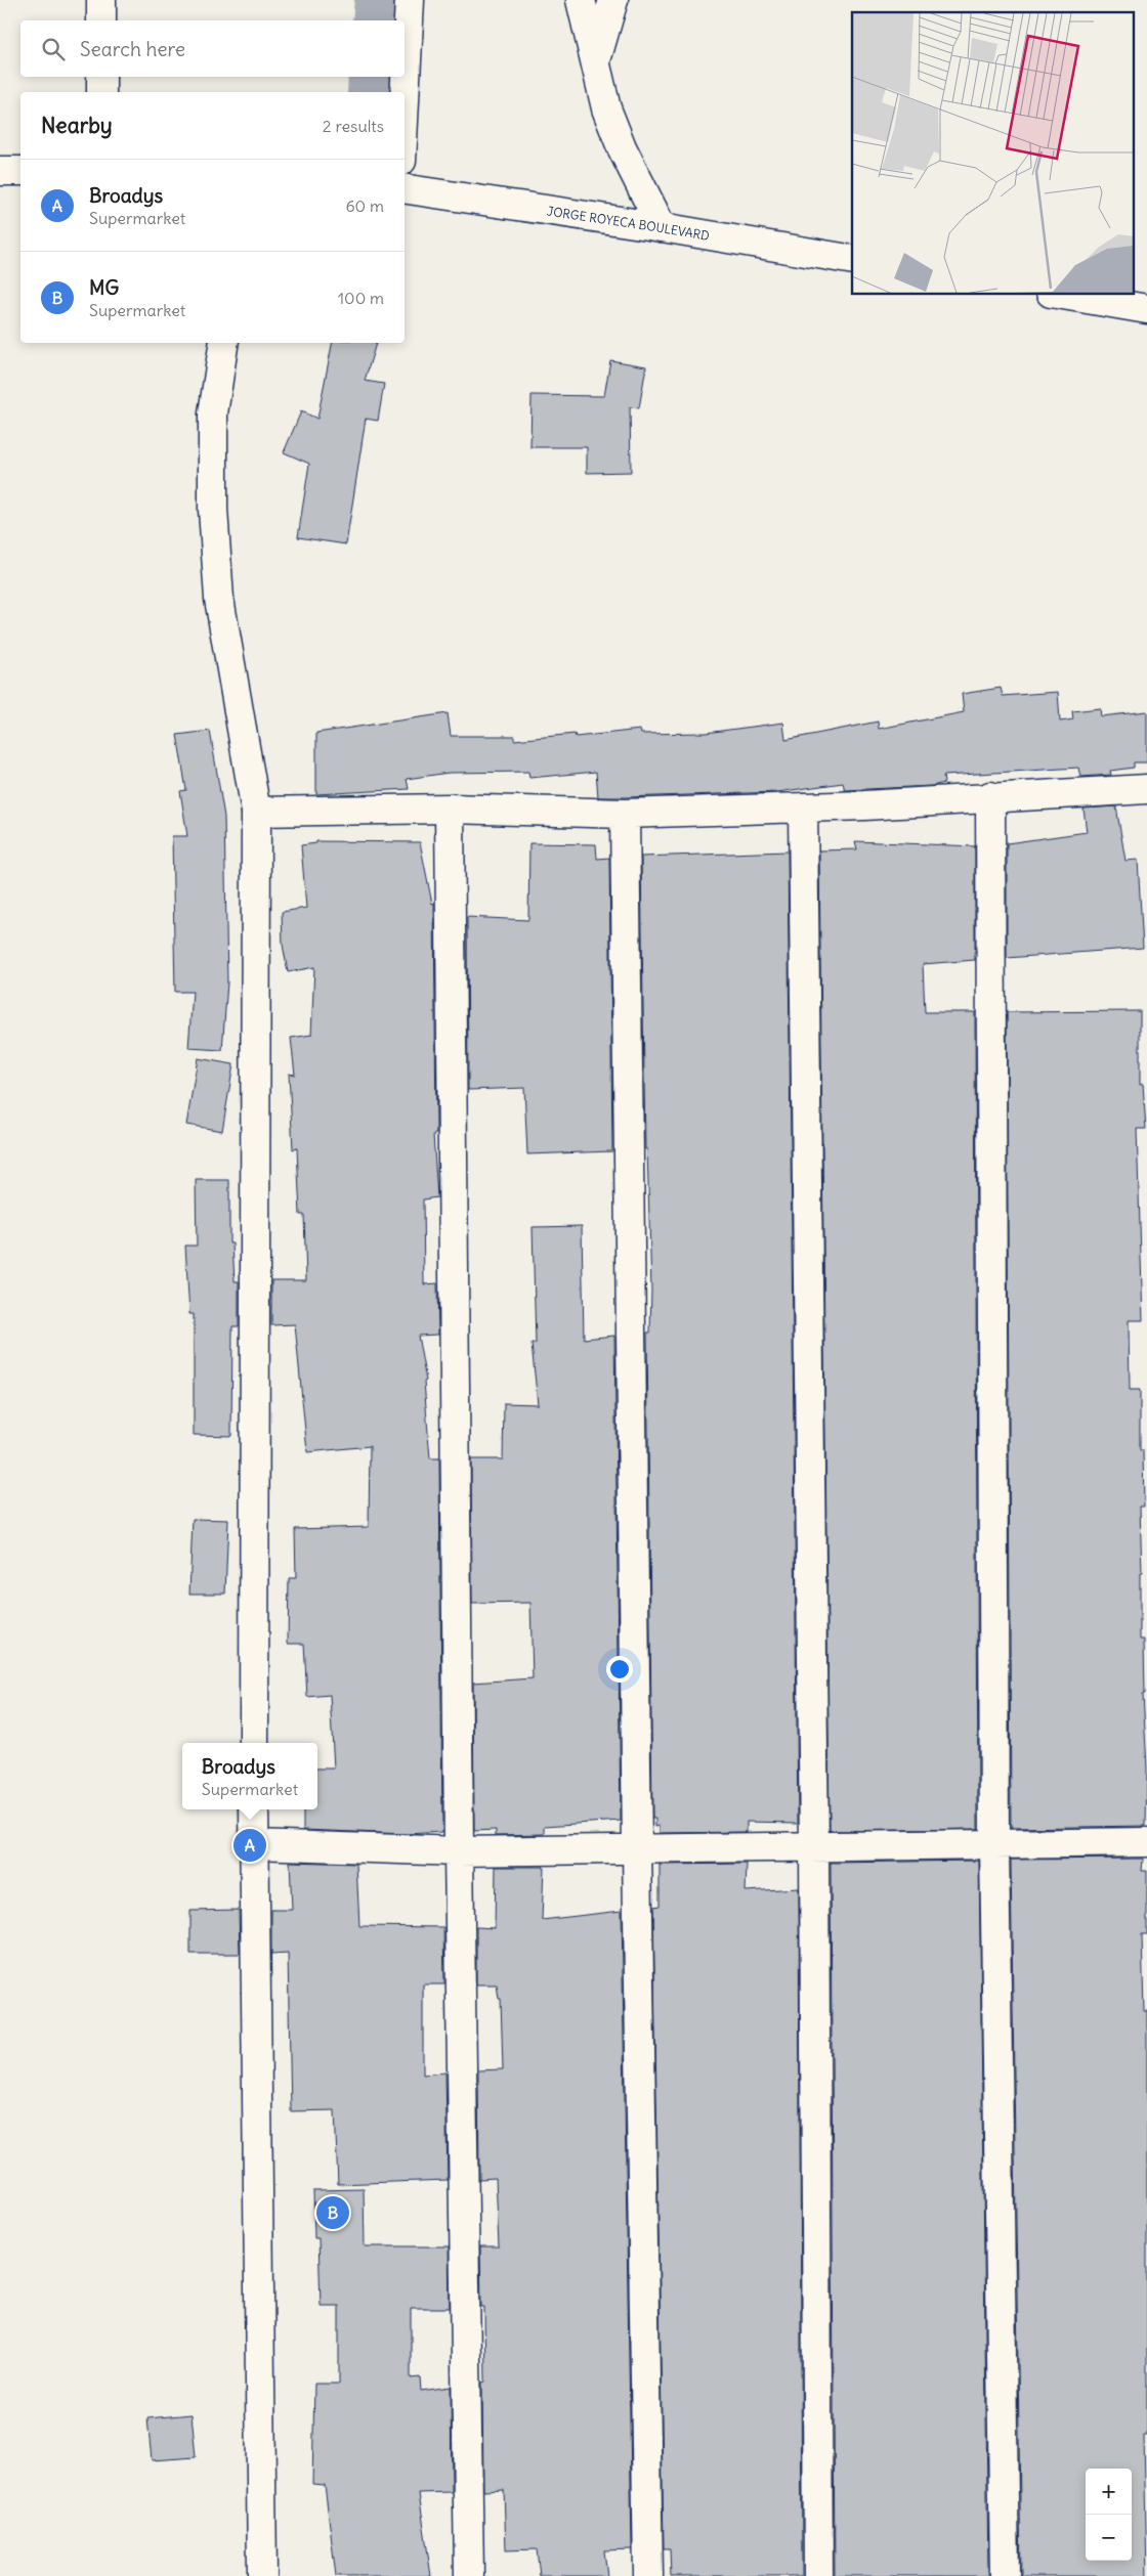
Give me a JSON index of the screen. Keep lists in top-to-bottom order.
{
  "streets": {
    "street": ["JORGE ROYECA BOULEVARD"]
  },
  "page": {
    "search": "Search here",
    "heading": ["Nearby", "2 results"],
    "list": [
      {
        "mark": "A",
        "name": "Broadys",
        "note": "Supermarket",
        "value": "60 m"
      },
      {
        "mark": "B",
        "name": "MG",
        "note": "Supermarket",
        "value": "100 m"
      }
    ],
    "popup": ["Broadys", "Supermarket"],
    "pins": ["A", "B"],
    "map_buttons": ["+", "−"]
  }
}
